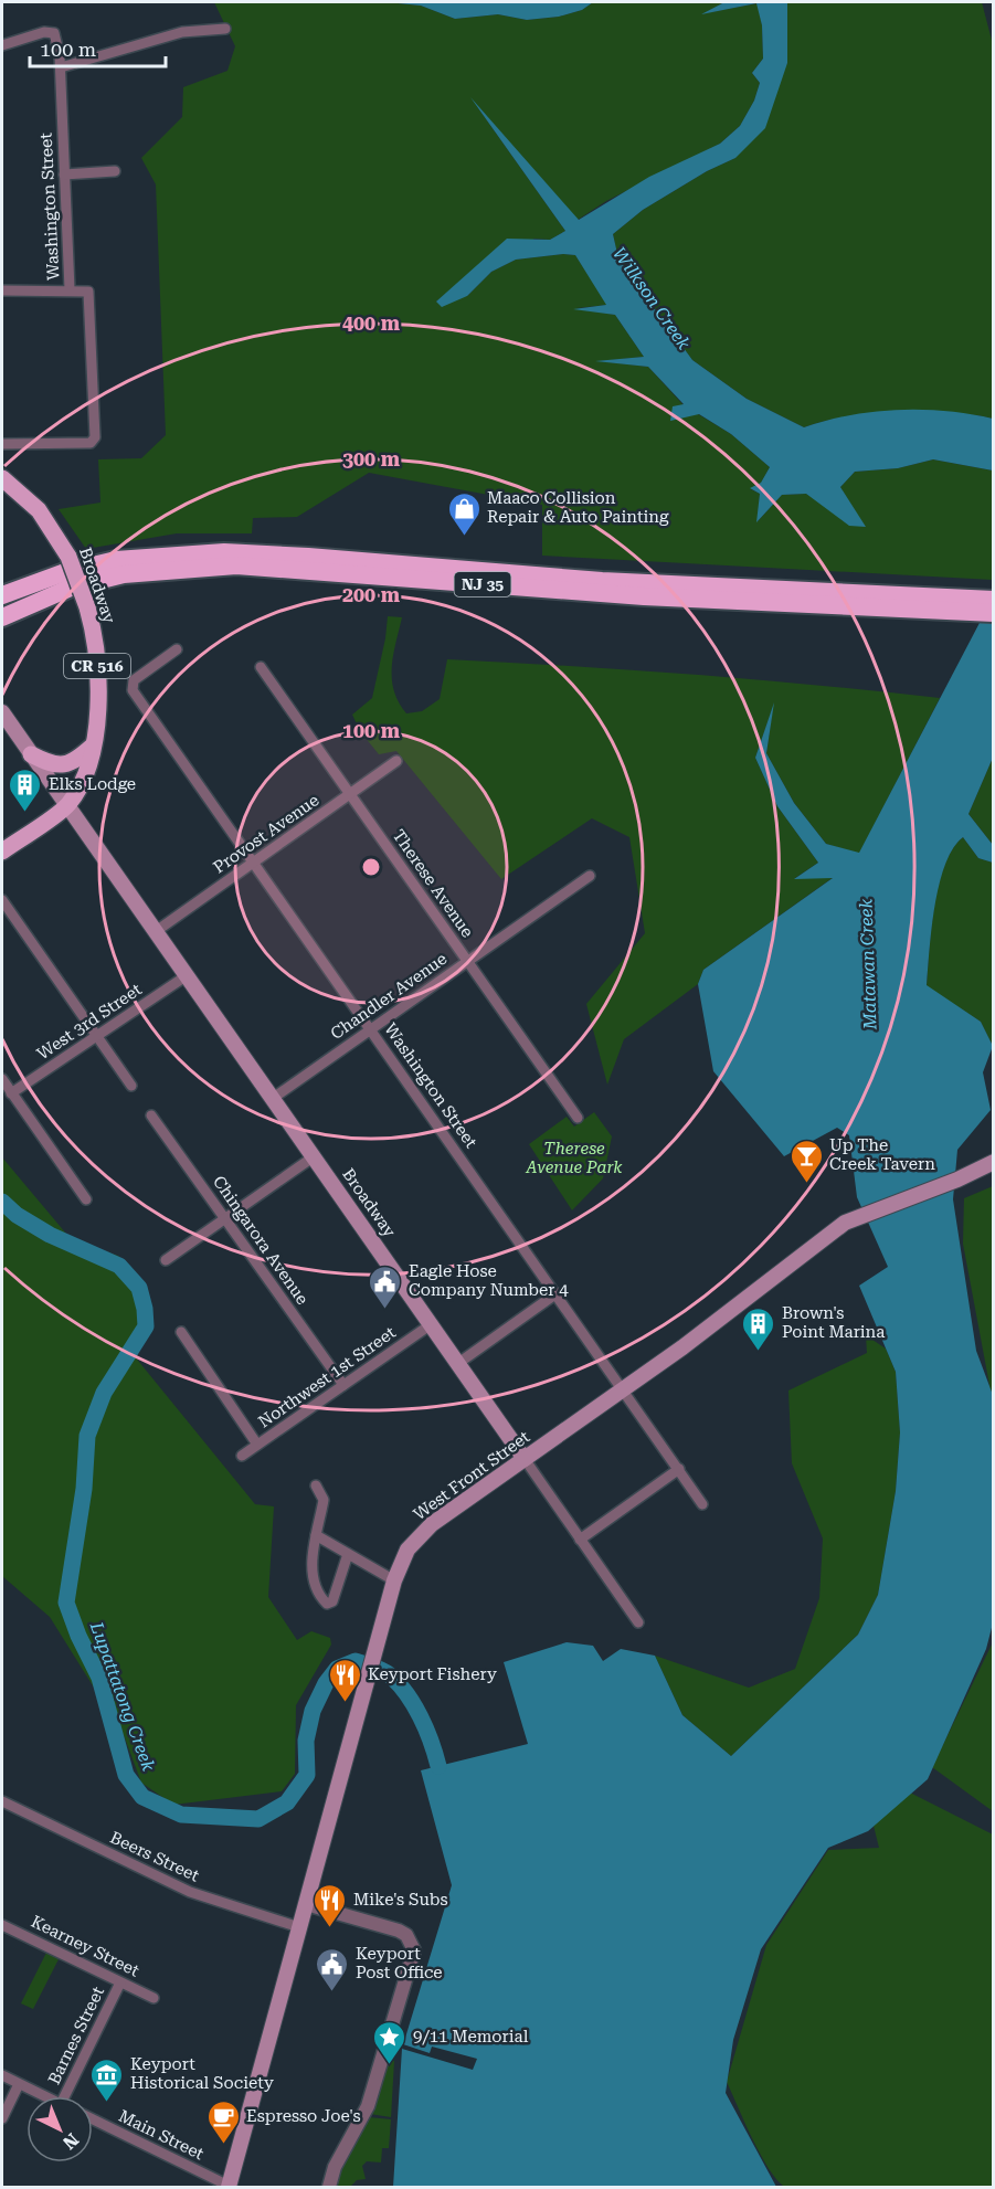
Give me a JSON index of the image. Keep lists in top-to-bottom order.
{
  "streets": {
    "highway": ["NJ 35"],
    "main road": ["Broadway", "CR 516", "West Front Street"],
    "street": [
      "Washington Street",
      "Provost Avenue",
      "Therese Avenue",
      "Chandler Avenue",
      "West 3rd Street",
      "Chingarora Avenue",
      "Northwest 1st Street",
      "Beers Street",
      "Kearney Street",
      "Barnes Street",
      "Main Street"
    ]
  },
  "crossings": [
    ["Washington Street", "Provost Avenue"],
    ["Washington Street", "Chandler Avenue"],
    ["Washington Street", "West Front Street"],
    ["Broadway", "CR 516"],
    ["Broadway", "Provost Avenue"],
    ["Broadway", "Chandler Avenue"],
    ["Broadway", "West 3rd Street"],
    ["Broadway", "Northwest 1st Street"],
    ["Broadway", "West Front Street"],
    ["Provost Avenue", "Therese Avenue"],
    ["Therese Avenue", "Chandler Avenue"],
    ["Chingarora Avenue", "Northwest 1st Street"],
    ["West Front Street", "Beers Street"],
    ["West Front Street", "Main Street"],
    ["Kearney Street", "Barnes Street"]
  ],
  "water": ["Wilkson Creek", "Matawan Creek", "Lupattatong Creek"],
  "parks": ["Therese Avenue Park"],
  "places": {
    "shop": ["Maaco Collision Repair & Auto Painting"],
    "building": ["Elks Lodge", "Brown's Point Marina"],
    "bar": ["Up The Creek Tavern"],
    "public building": ["Eagle Hose Company Number 4", "Keyport Post Office"],
    "restaurant": ["Keyport Fishery", "Mike's Subs"],
    "place": ["9/11 Memorial"],
    "museum": ["Keyport Historical Society"],
    "cafe": ["Espresso Joe's"]
  },
  "scale_bar": "100 m",
  "north": "bottom right",
  "rings": [
    "400 m",
    "300 m",
    "200 m",
    "100 m"
  ]
}
